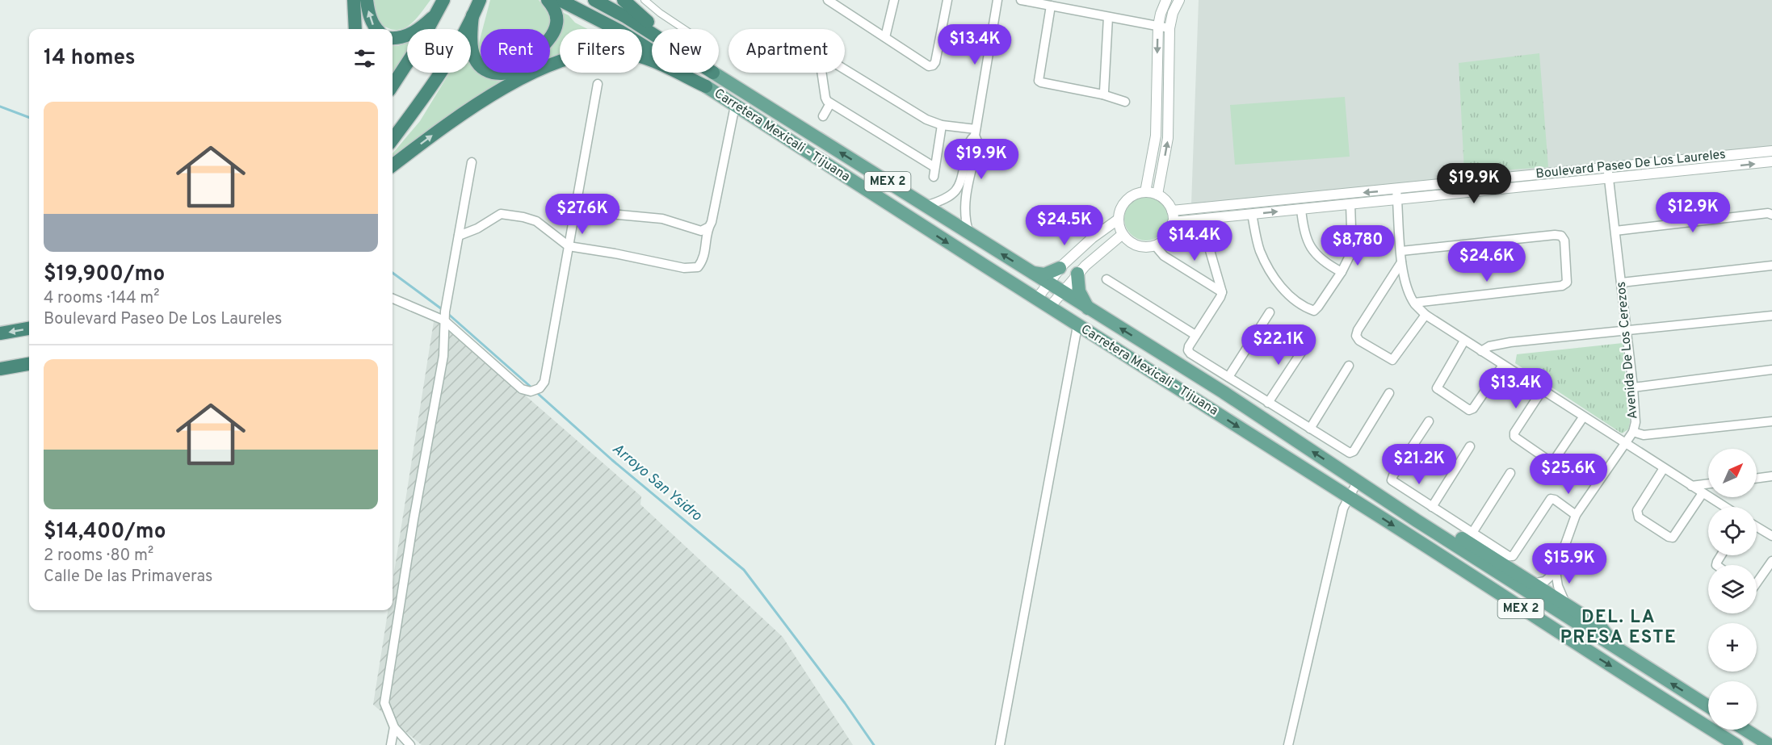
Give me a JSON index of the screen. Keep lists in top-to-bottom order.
{
  "streets": {
    "highway": ["Carretera Mexicali - Tijuana", "MEX 2"],
    "street": ["Boulevard Paseo De Los Laureles", "Avenida De Los Cerezos"]
  },
  "crossings": [
    ["Boulevard Paseo De Los Laureles", "Avenida De Los Cerezos"]
  ],
  "districts": ["DEL. LA PRESA ESTE"],
  "water": ["Arroyo San Ysidro"],
  "north": "top right",
  "page": {
    "price": [
      "$13.4K",
      "$19.9K",
      "$19.9K",
      "$12.9K",
      "$27.6K",
      "$24.5K",
      "$14.4K",
      "$8,780",
      "$24.6K",
      "$22.1K",
      "$13.4K",
      "$21.2K",
      "$25.6K",
      "$15.9K"
    ],
    "chip": [
      "Buy",
      "Rent",
      "Filters",
      "New",
      "Apartment"
    ],
    "heading": "14 homes",
    "list": [
      {
        "name": "$19,900/mo",
        "note": "4 rooms · 144 m² · Boulevard Paseo De Los Laureles"
      },
      {
        "name": "$14,400/mo",
        "note": "2 rooms · 80 m² · Calle De las Primaveras"
      }
    ],
    "map_buttons": ["+", "−"]
  }
}
